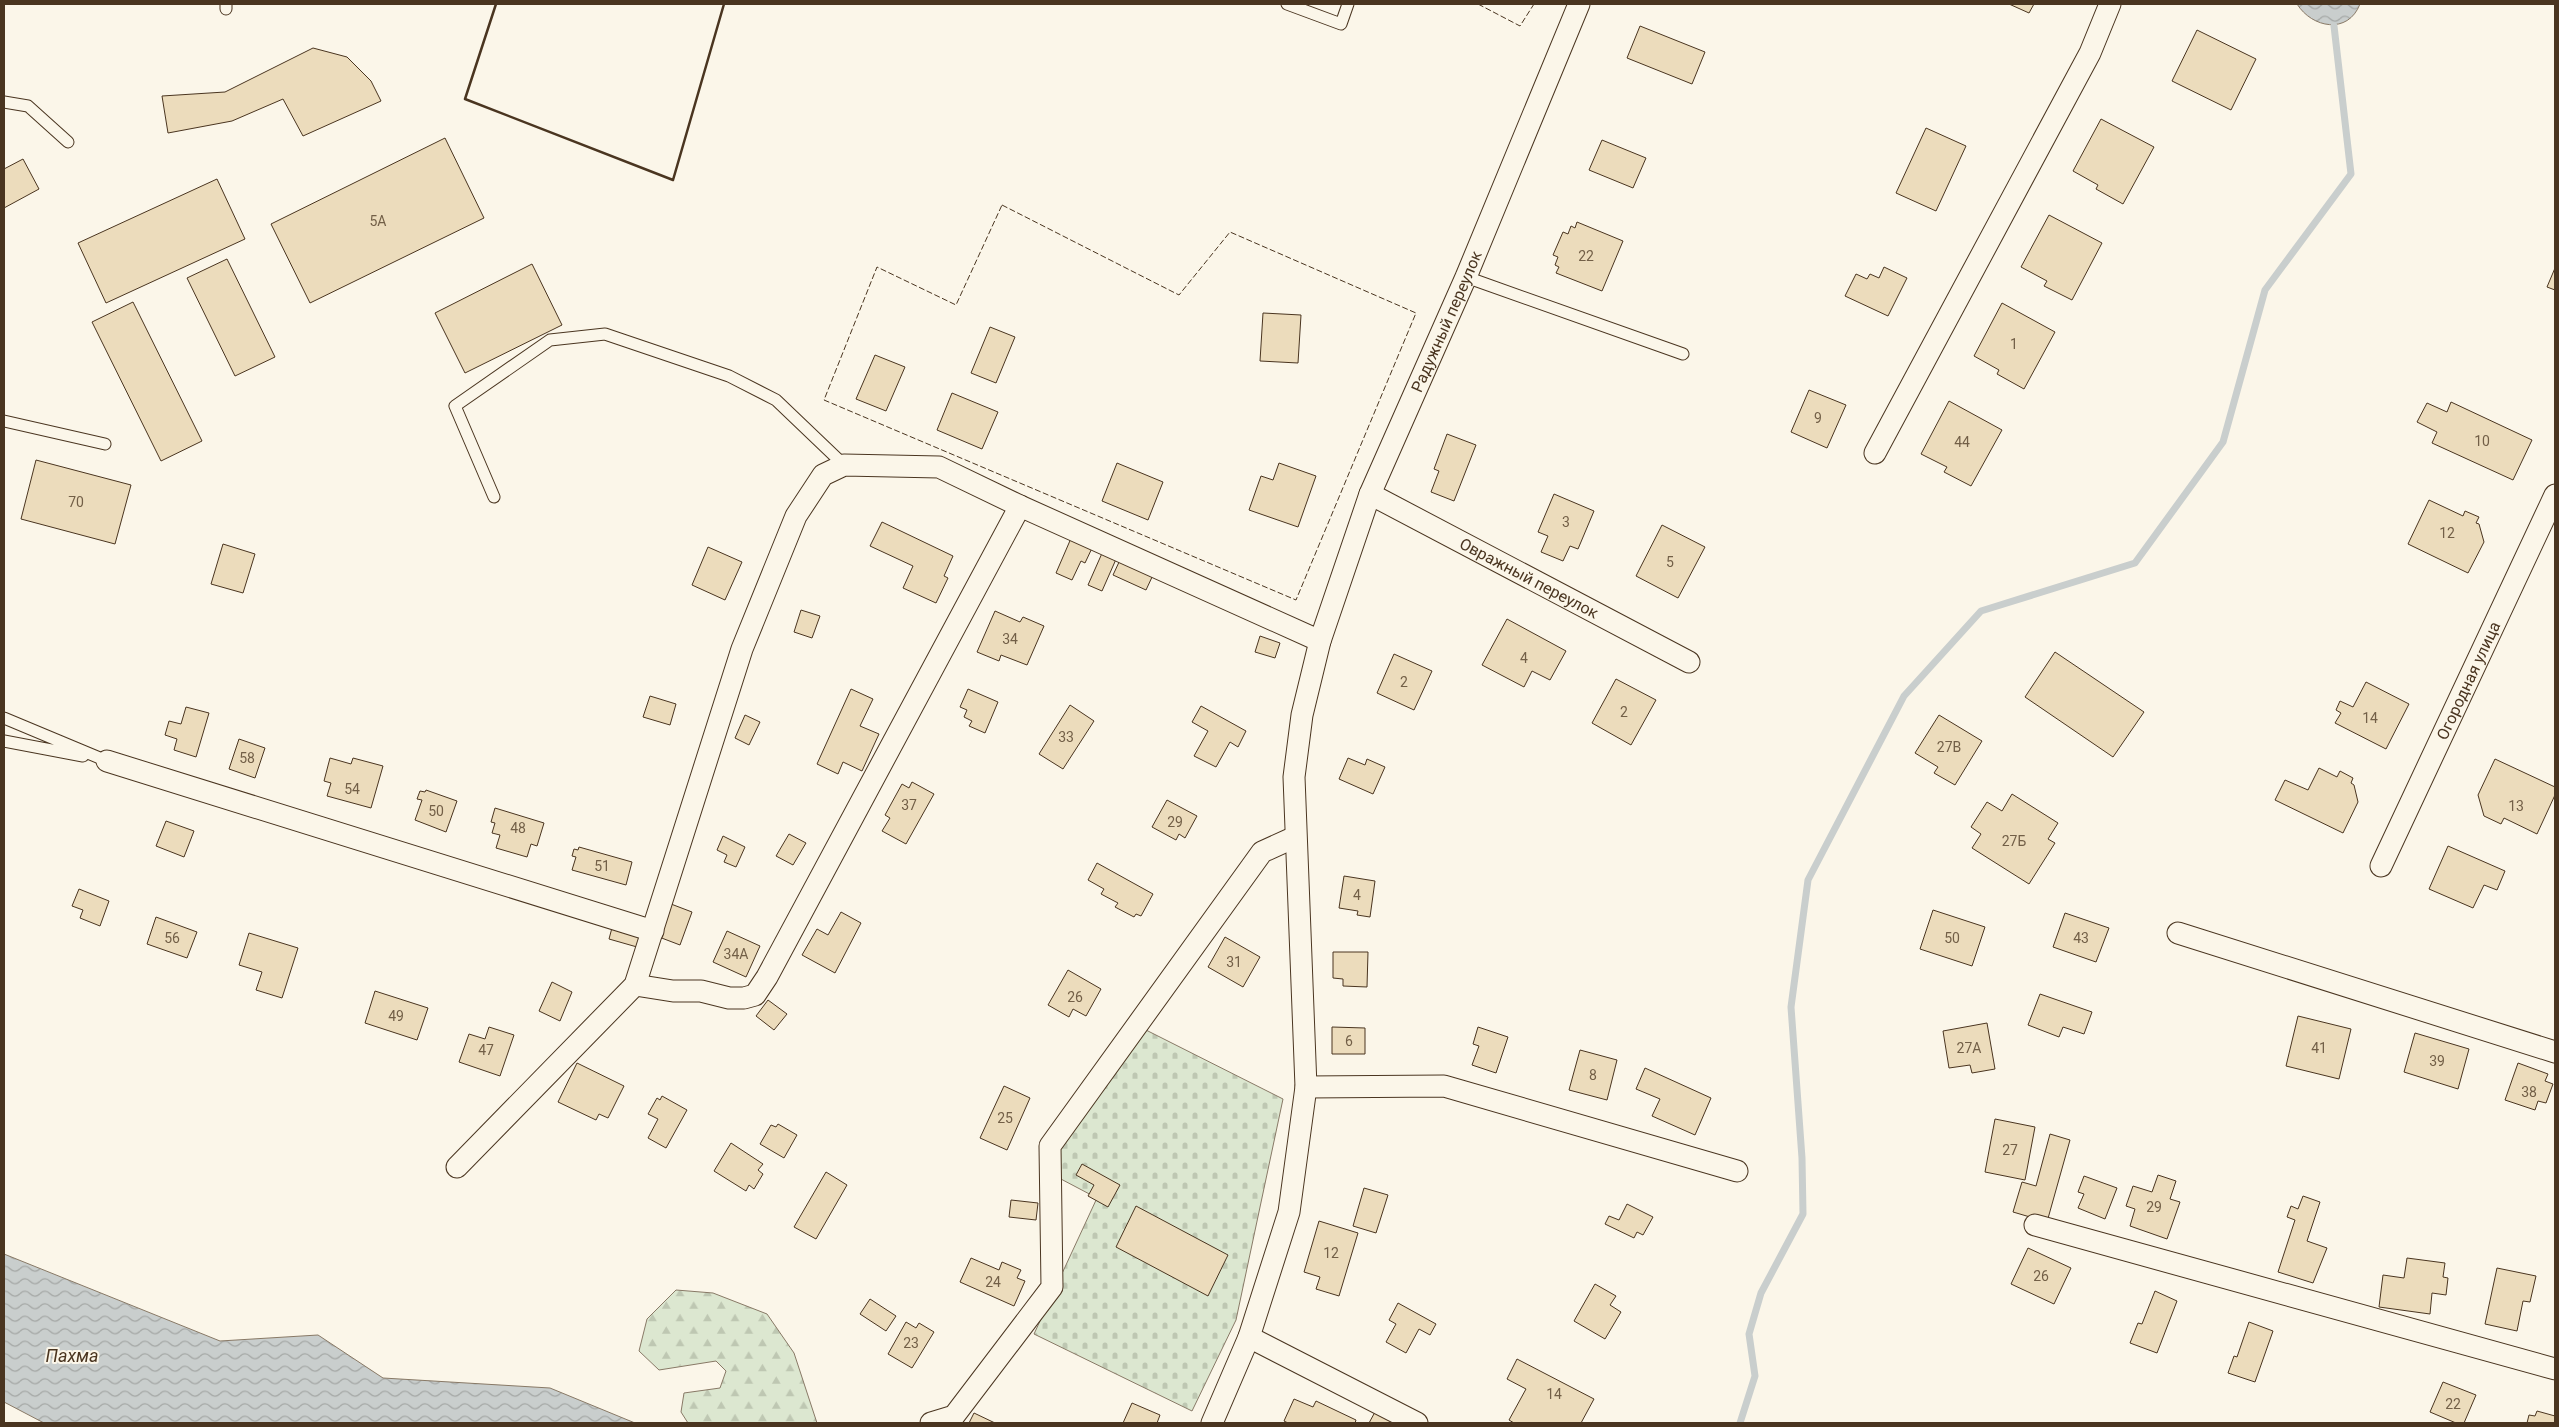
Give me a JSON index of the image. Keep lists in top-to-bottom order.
{
  "streets": {
    "street": ["Радужный переулок", "Овражный переулок", "Огородная улица"]
  },
  "crossings": [
    ["Радужный переулок", "Овражный переулок"]
  ],
  "water": ["Пахма"],
  "house_numbers": [
    "5А",
    "22",
    "1",
    "9",
    "10",
    "44",
    "70",
    "3",
    "12",
    "5",
    "34",
    "4",
    "2",
    "2",
    "14",
    "33",
    "27В",
    "58",
    "54",
    "37",
    "13",
    "50",
    "29",
    "48",
    "27Б",
    "51",
    "4",
    "56",
    "50",
    "43",
    "34А",
    "31",
    "26",
    "49",
    "6",
    "27А",
    "41",
    "47",
    "39",
    "8",
    "38",
    "25",
    "27",
    "29",
    "12",
    "26",
    "24",
    "23",
    "14",
    "22"
  ]
}
